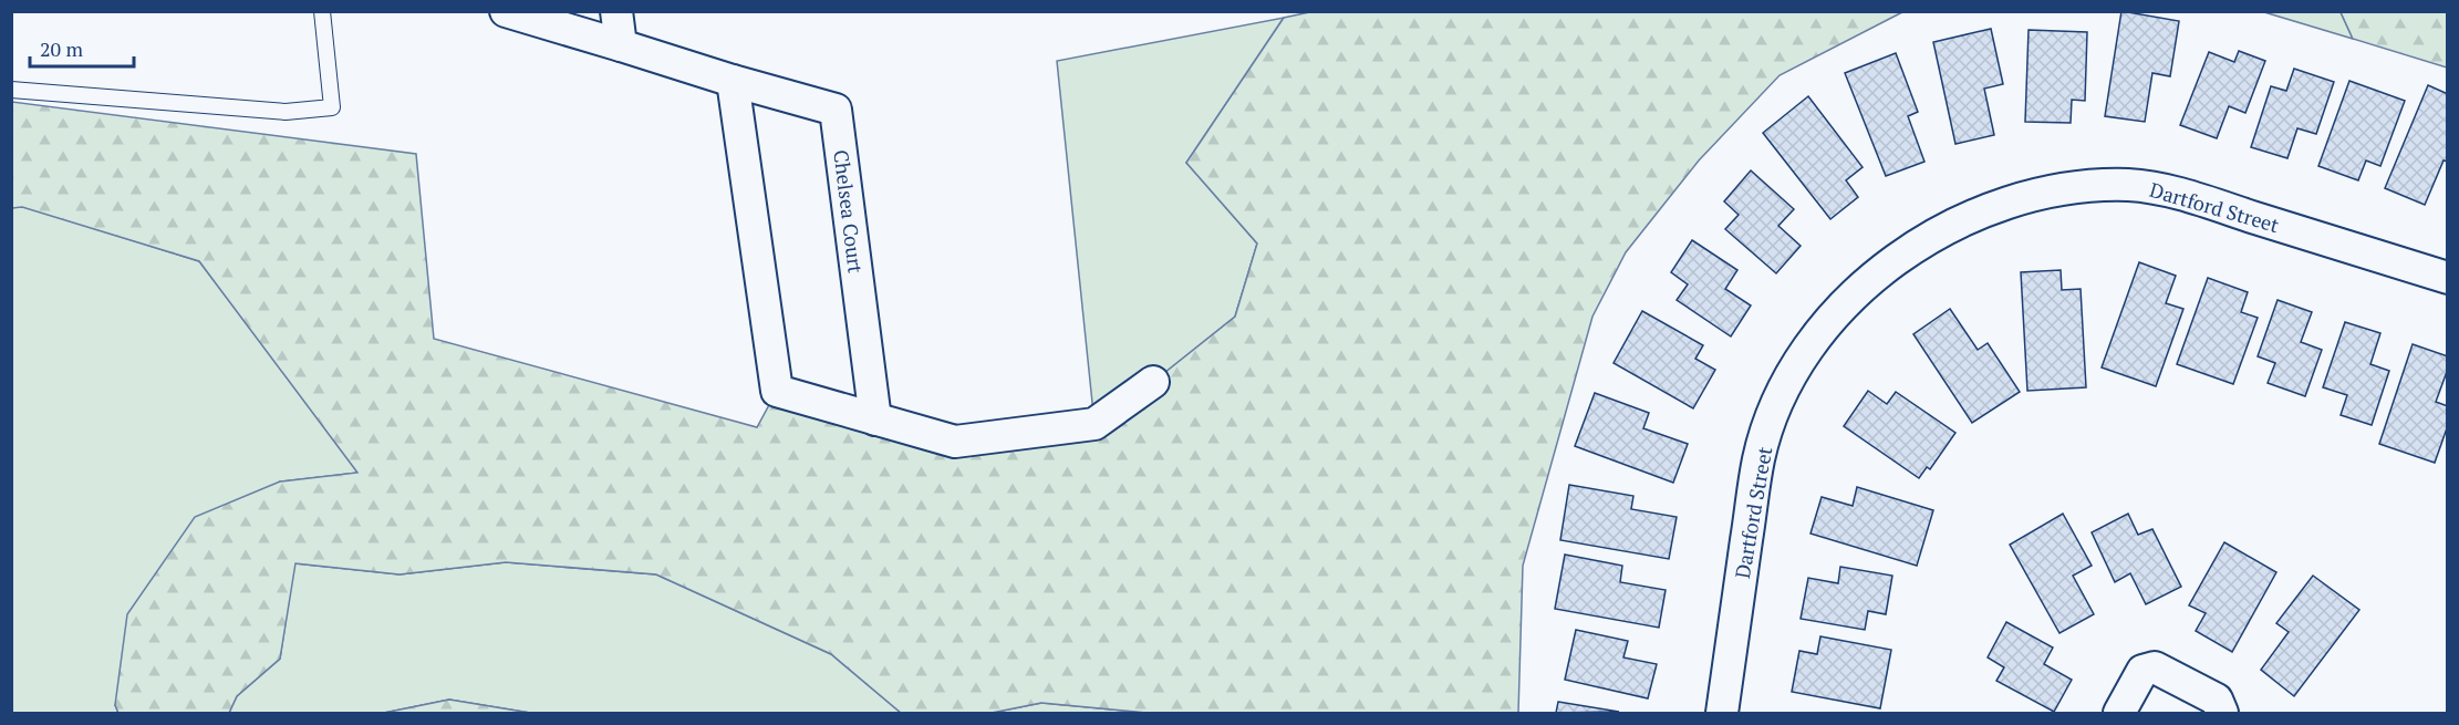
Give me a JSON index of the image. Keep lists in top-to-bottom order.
{
  "streets": {
    "street": ["Dartford Street", "Chelsea Court"]
  },
  "scale_bar": "20 m"
}
